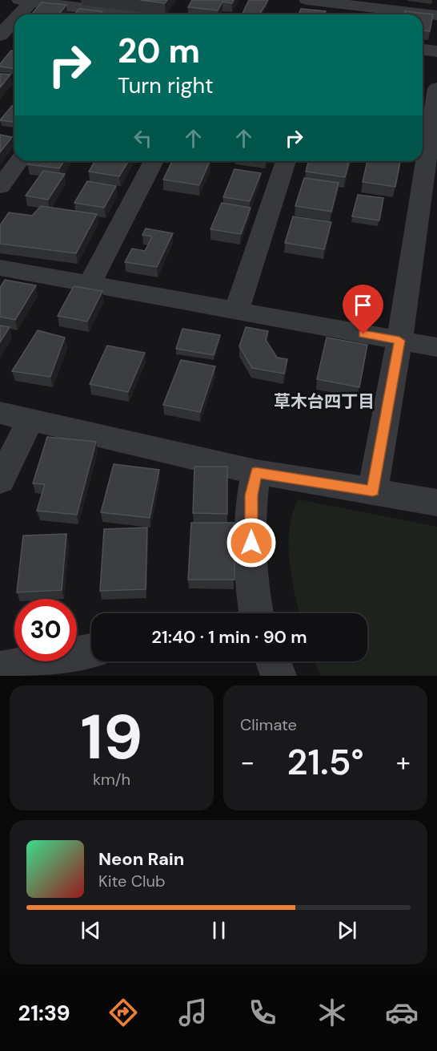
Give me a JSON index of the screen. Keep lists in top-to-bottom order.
{
  "districts": ["草木台四丁目"],
  "page": {
    "turn": ["20 m", "Turn right"],
    "limit": "30",
    "trip": "21:40 · 1 min · 90 m",
    "tile": [
      ["19", "km/h"],
      "Climate"
    ],
    "heat": ["−", "21.5°", "+"],
    "song": ["Neon Rain", "Kite Club"],
    "tabs": "21:39"
  }
}
